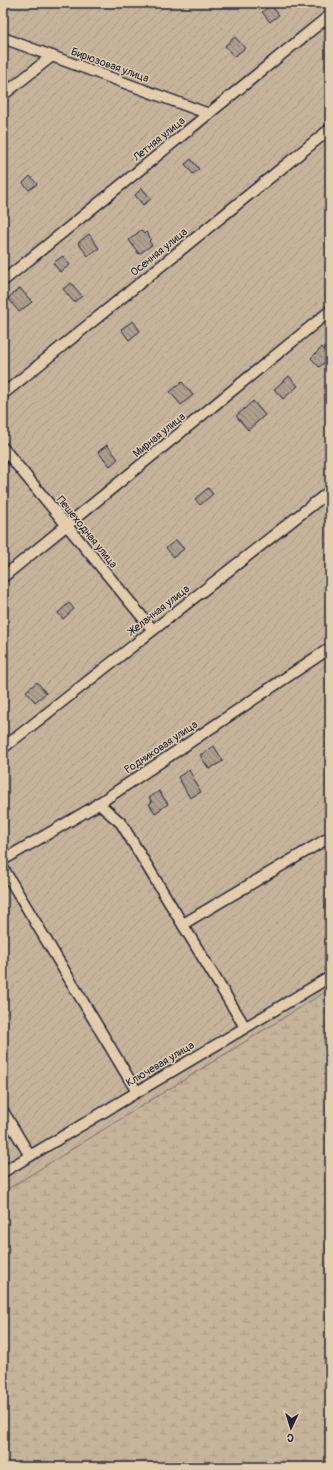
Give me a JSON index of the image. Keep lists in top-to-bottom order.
{
  "streets": {
    "street": [
      "Бирюзовая улица",
      "Летняя улица",
      "Осенняя улица",
      "Мирная улица",
      "Пешеходная улица",
      "Желанная улица",
      "Родниковая улица",
      "Ключевая улица"
    ]
  },
  "crossings": [
    ["Бирюзовая улица", "Летняя улица"],
    ["Мирная улица", "Пешеходная улица"],
    ["Пешеходная улица", "Желанная улица"]
  ],
  "north": "bottom"
}
